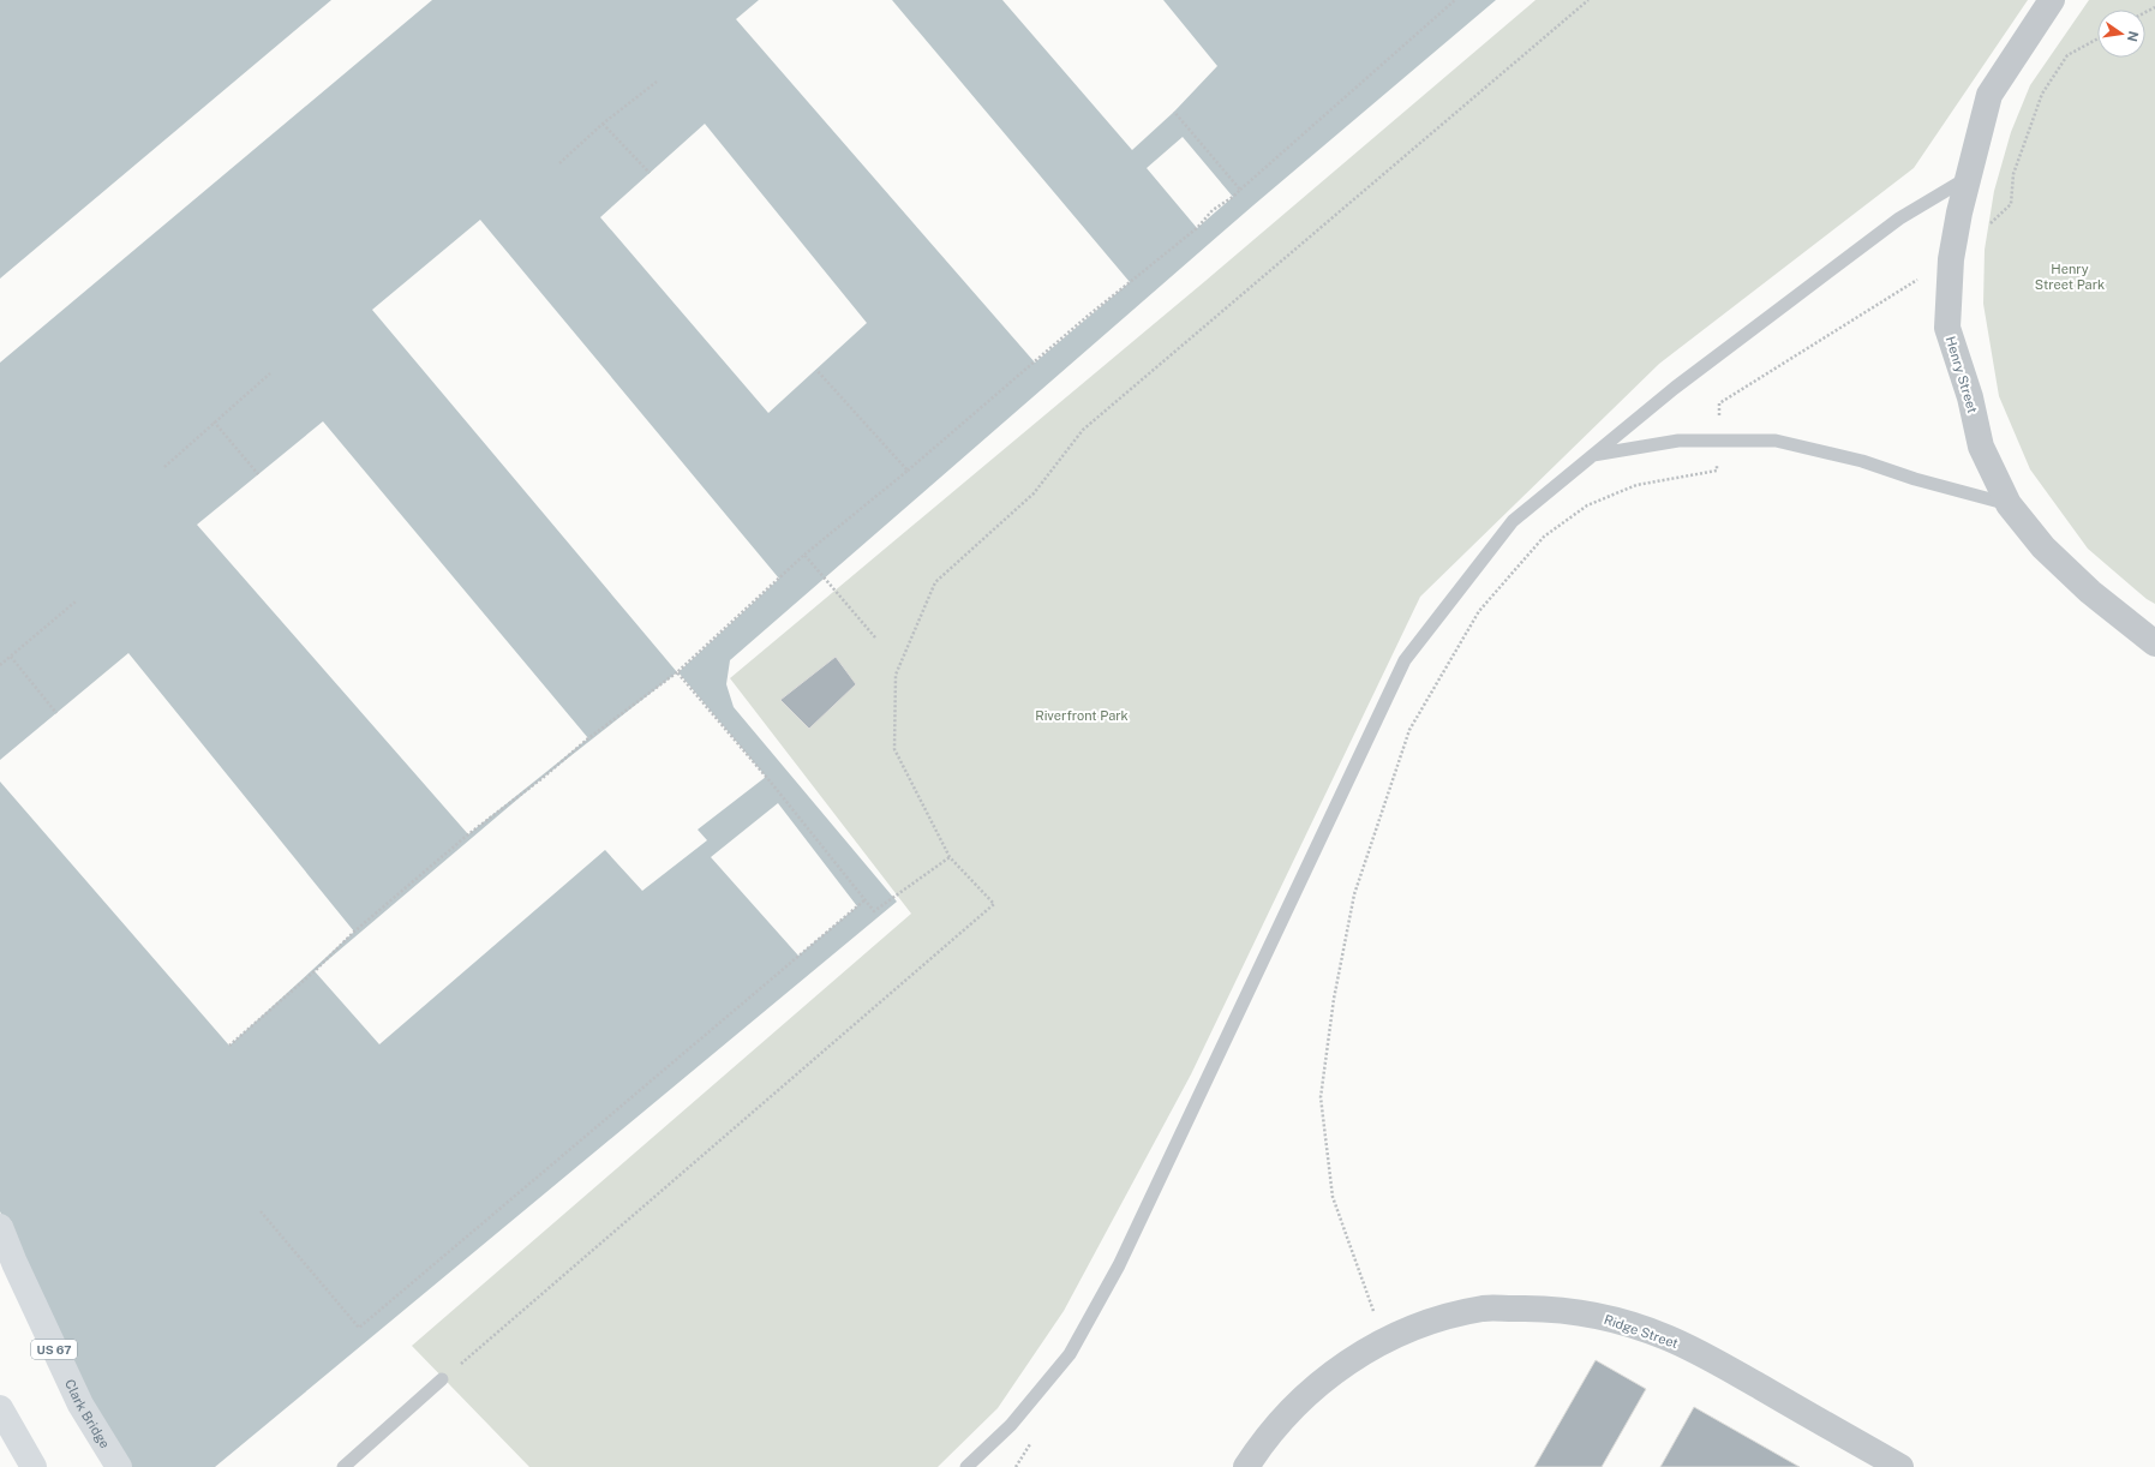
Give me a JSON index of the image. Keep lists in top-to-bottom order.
{
  "streets": {
    "highway": ["US 67", "Clark Bridge"],
    "street": ["Henry Street", "Ridge Street"]
  },
  "parks": ["Henry Street Park", "Riverfront Park"],
  "north": "right"
}
